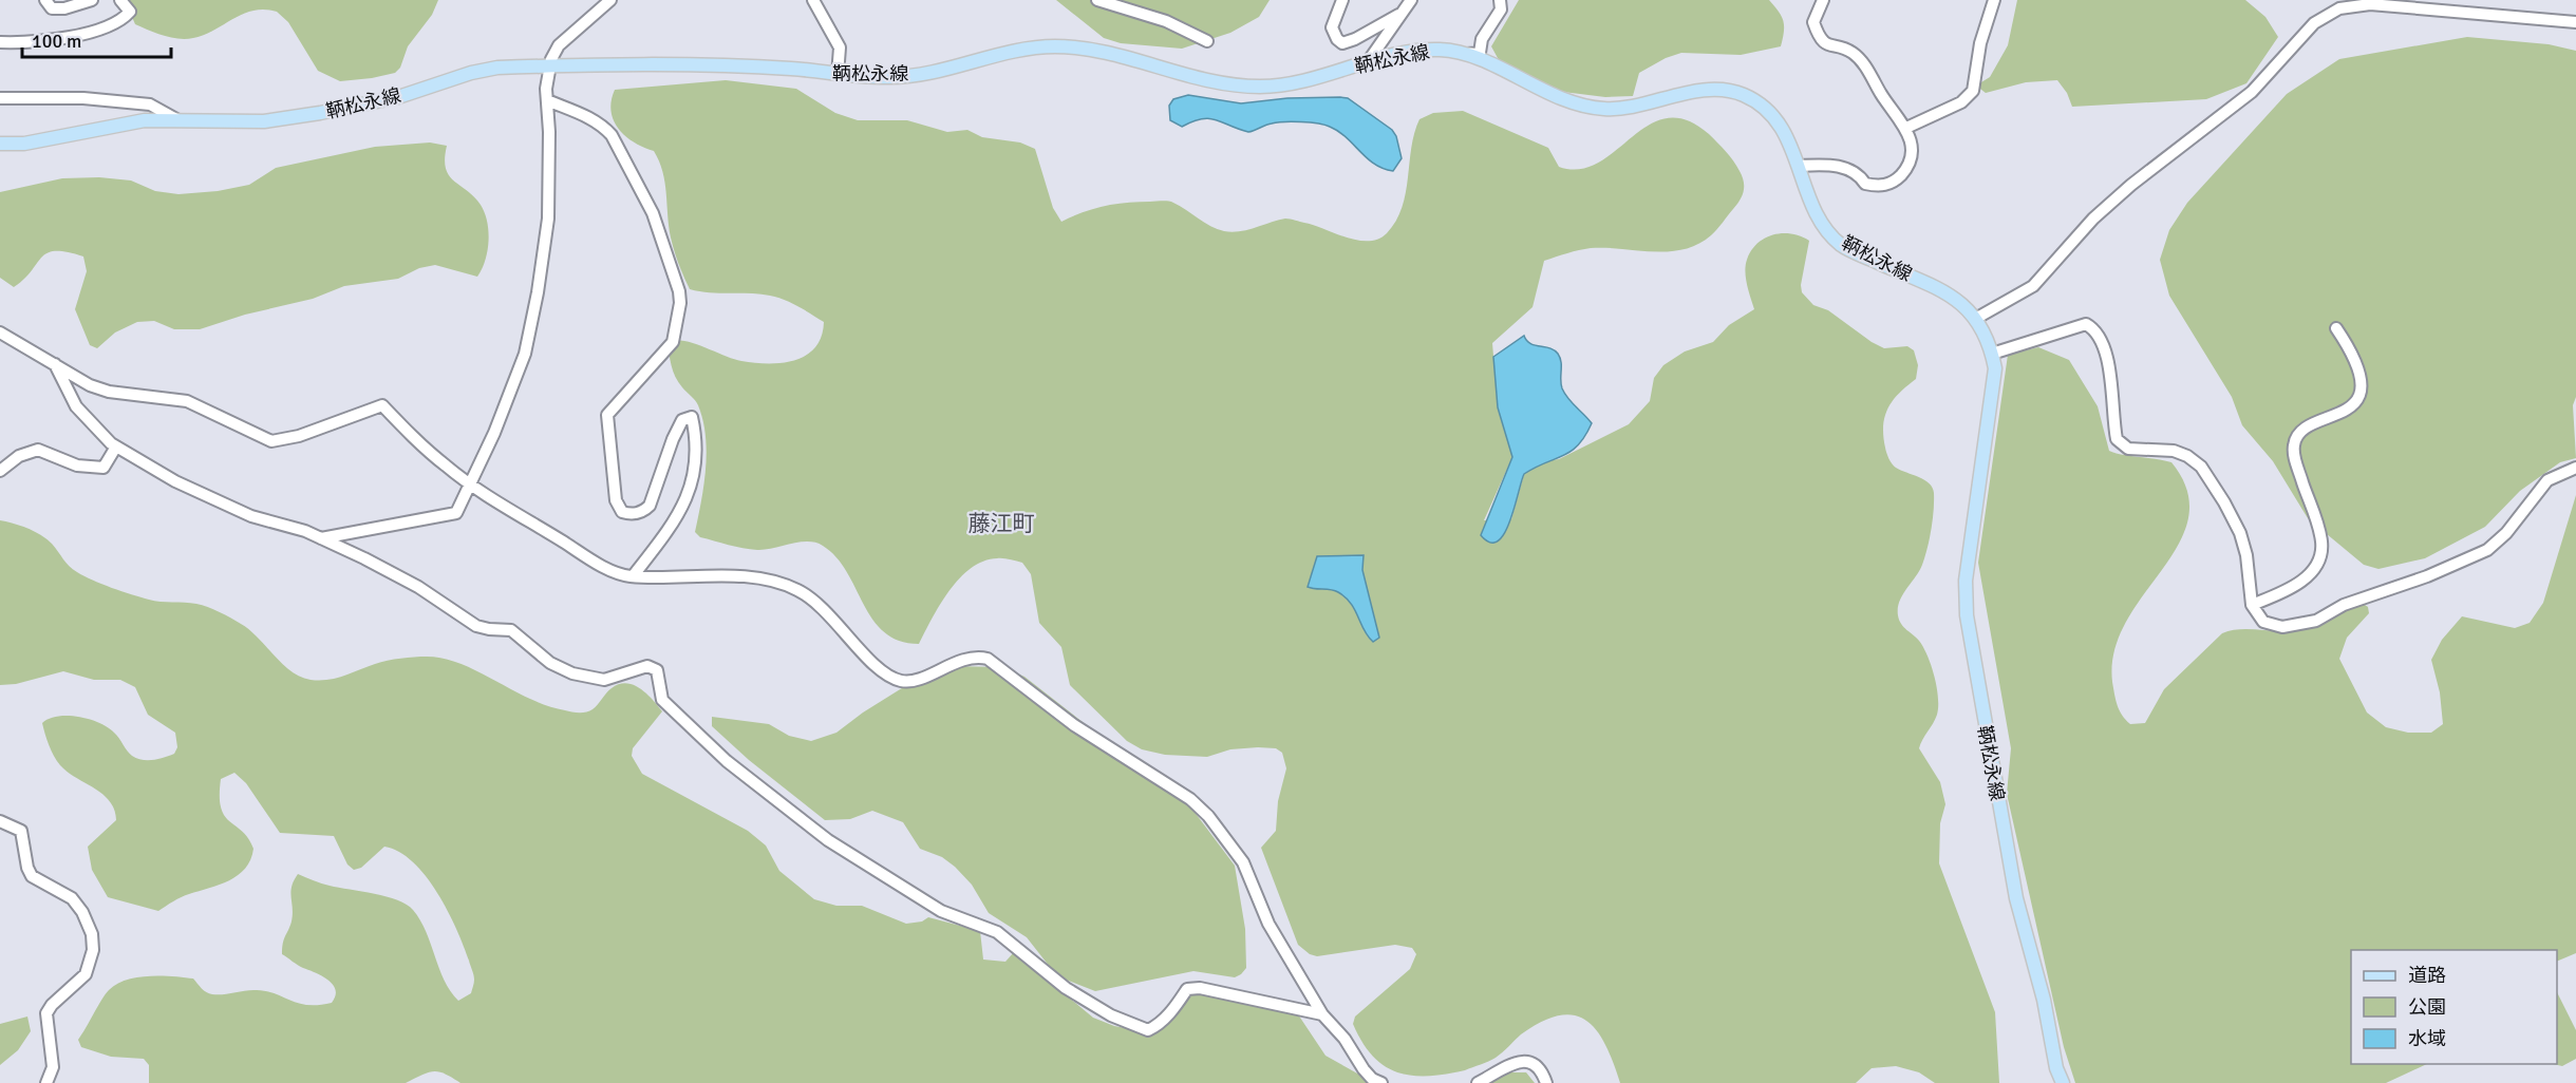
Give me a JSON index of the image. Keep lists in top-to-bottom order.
{
  "streets": {
    "main road": ["鞆松永線"]
  },
  "districts": ["藤江町"],
  "legend": ["道路", "公園", "水域"],
  "scale_bar": "100 m"
}
